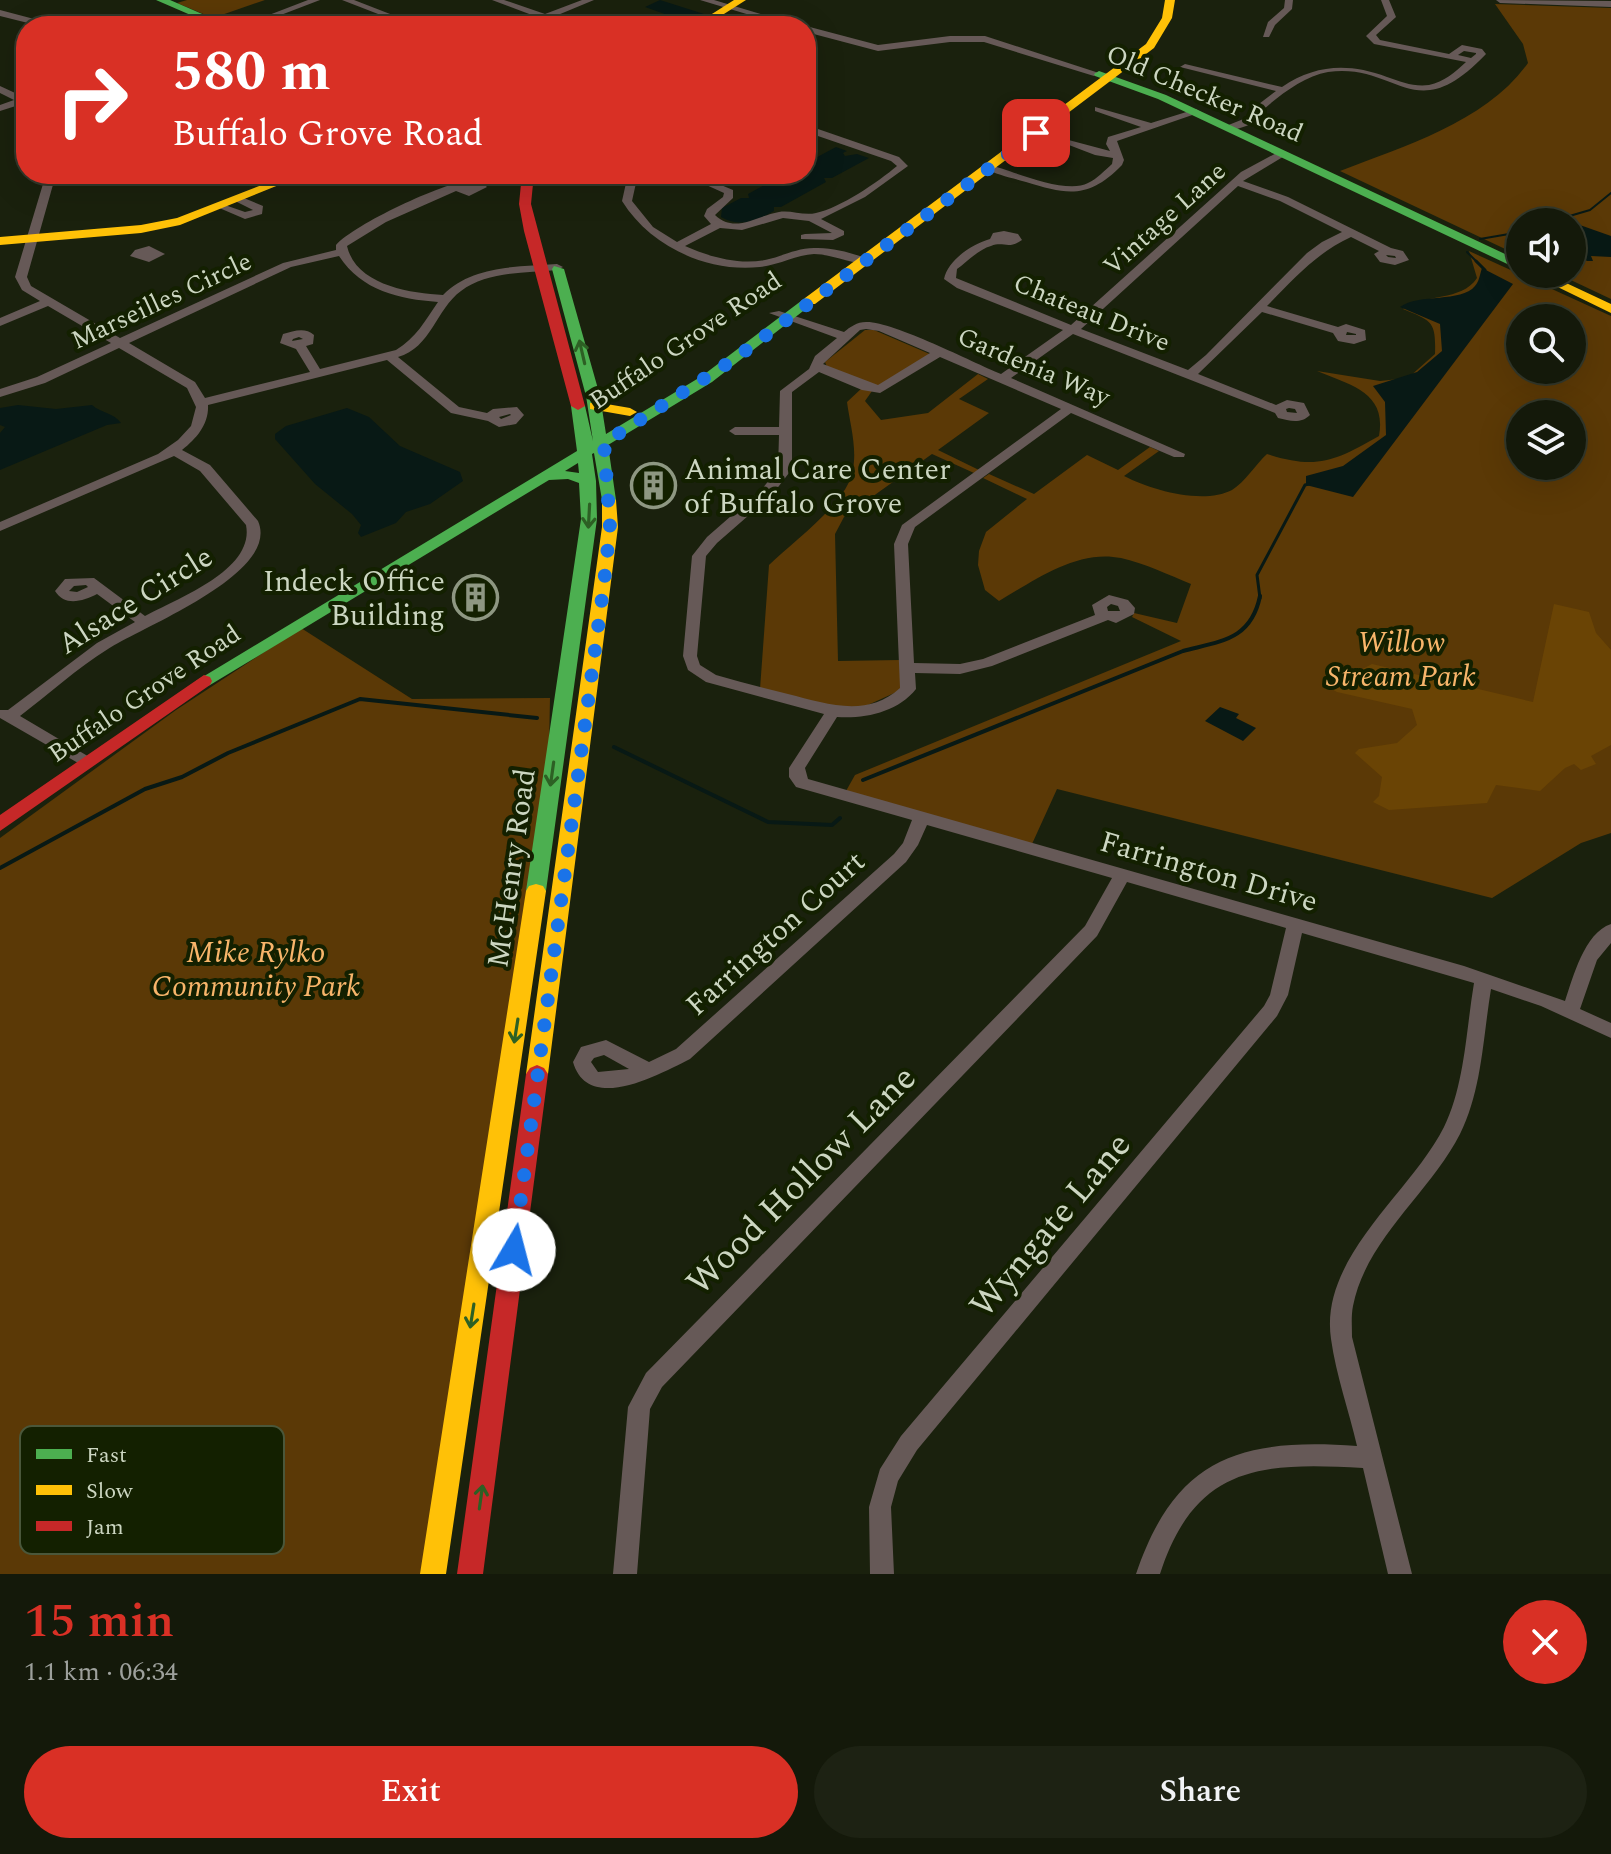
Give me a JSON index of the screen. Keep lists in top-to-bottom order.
{
  "streets": {
    "main road": ["Old Checker Road", "Buffalo Grove Road", "McHenry Road"],
    "street": [
      "Vintage Lane",
      "Marseilles Circle",
      "Chateau Drive",
      "Gardenia Way",
      "Alsace Circle",
      "Farrington Drive",
      "Farrington Court",
      "Wood Hollow Lane",
      "Wyngate Lane"
    ]
  },
  "crossings": [
    ["Old Checker Road", "Vintage Lane"],
    ["Old Checker Road", "Buffalo Grove Road"],
    ["Vintage Lane", "Chateau Drive"],
    ["Vintage Lane", "Gardenia Way"],
    ["Buffalo Grove Road", "McHenry Road"],
    ["Farrington Drive", "Farrington Court"],
    ["Farrington Drive", "Wood Hollow Lane"],
    ["Farrington Drive", "Wyngate Lane"]
  ],
  "parks": ["Willow Stream Park", "Mike Rylko Community Park"],
  "places": {
    "building": ["Animal Care Center of Buffalo Grove", "Indeck Office Building"]
  },
  "legend": ["Fast", "Slow", "Jam"],
  "page": {
    "turn": ["580 m", "Buffalo Grove Road"],
    "heading": ["15 min", "1.1 km · 06:34"],
    "buttons": ["Exit", "Share"]
  }
}
